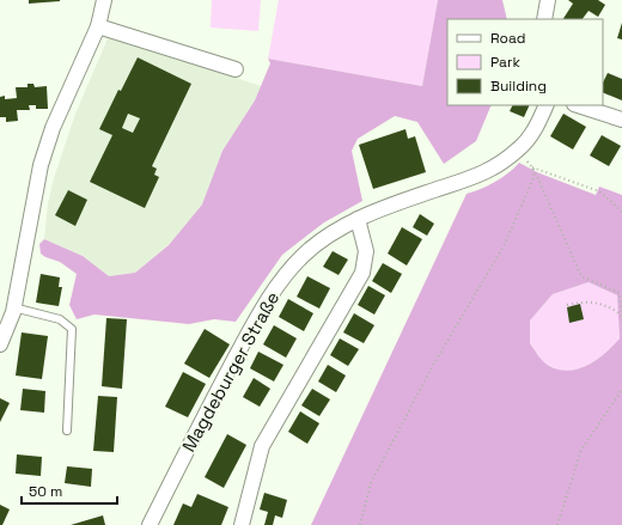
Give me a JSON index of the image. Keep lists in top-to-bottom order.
{
  "streets": {
    "street": ["Magdeburger Straße"]
  },
  "legend": ["Road", "Park", "Building"],
  "scale_bar": "50 m"
}
